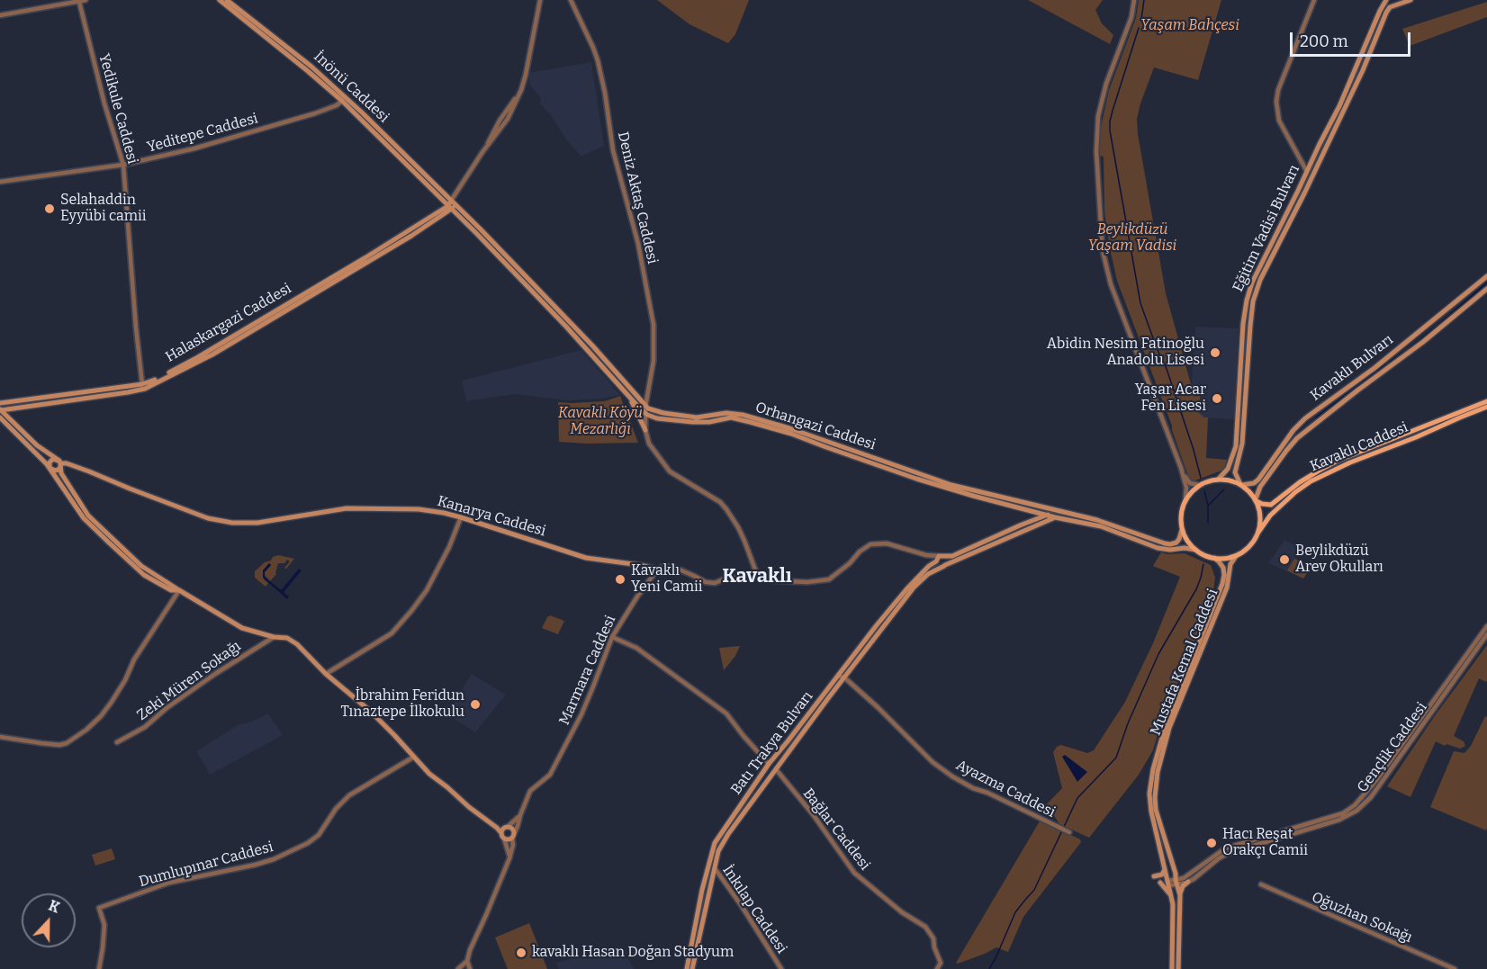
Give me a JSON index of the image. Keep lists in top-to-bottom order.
{
  "streets": {
    "main road": [
      "İnönü Caddesi",
      "Eğitim Vadisi Bulvarı",
      "Halaskargazi Caddesi",
      "Kavaklı Bulvarı",
      "Orhangazi Caddesi",
      "Kavaklı Caddesi",
      "Kanarya Caddesi",
      "Mustafa Kemal Caddesi",
      "Batı Trakya Bulvarı"
    ],
    "street": [
      "Yedikule Caddesi",
      "Yeditepe Caddesi",
      "Deniz Aktaş Caddesi",
      "Marmara Caddesi",
      "Zeki Müren Sokağı",
      "Gençlik Caddesi",
      "Ayazma Caddesi",
      "Bağlar Caddesi",
      "Dumlupınar Caddesi",
      "İnkılap Caddesi",
      "Oğuzhan Sokağı"
    ]
  },
  "crossings": [
    ["İnönü Caddesi", "Orhangazi Caddesi"],
    ["Yedikule Caddesi", "Yeditepe Caddesi"],
    ["Yedikule Caddesi", "Halaskargazi Caddesi"],
    ["Deniz Aktaş Caddesi", "Orhangazi Caddesi"],
    ["Eğitim Vadisi Bulvarı", "Kavaklı Bulvarı"],
    ["Eğitim Vadisi Bulvarı", "Kavaklı Caddesi"],
    ["Eğitim Vadisi Bulvarı", "Mustafa Kemal Caddesi"],
    ["Kavaklı Bulvarı", "Kavaklı Caddesi"],
    ["Kavaklı Bulvarı", "Mustafa Kemal Caddesi"],
    ["Orhangazi Caddesi", "Batı Trakya Bulvarı"],
    ["Kavaklı Caddesi", "Mustafa Kemal Caddesi"],
    ["Kanarya Caddesi", "Marmara Caddesi"],
    ["Mustafa Kemal Caddesi", "Gençlik Caddesi"],
    ["Batı Trakya Bulvarı", "Ayazma Caddesi"],
    ["Batı Trakya Bulvarı", "Bağlar Caddesi"],
    ["Batı Trakya Bulvarı", "İnkılap Caddesi"]
  ],
  "districts": ["Kavaklı"],
  "parks": ["Yaşam Bahçesi", "Beylikdüzü Yaşam Vadisi", "Kavaklı Köyü Mezarlığı"],
  "places": [
    "Selahaddin Eyyübi camii",
    "Abidin Nesim Fatinoğlu Anadolu Lisesi",
    "Yaşar Acar Fen Lisesi",
    "Beylikdüzü Arev Okulları",
    "Kavaklı Yeni Camii",
    "İbrahim Feridun Tınaztepe İlkokulu",
    "Hacı Reşat Orakçı Camii",
    "kavaklı Hasan Doğan Stadyum"
  ],
  "scale_bar": "200 m",
  "north": "top"
}
